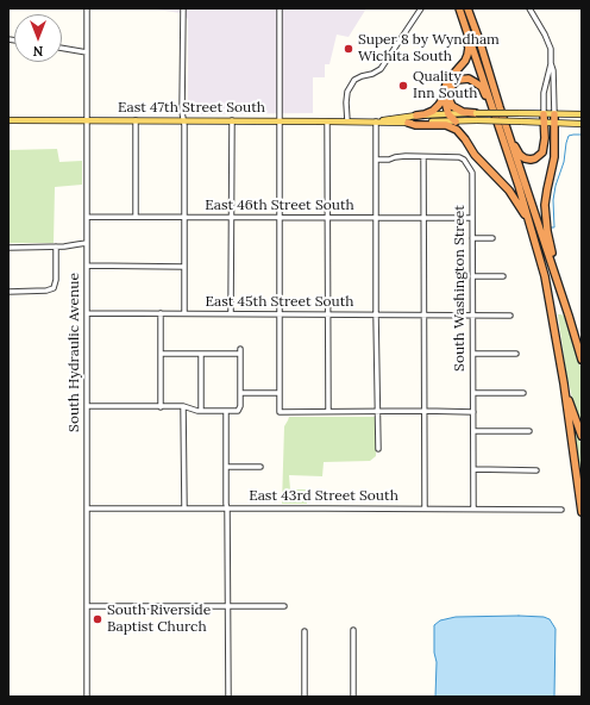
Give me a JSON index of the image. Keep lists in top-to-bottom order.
{
  "streets": {
    "main road": ["East 47th Street South"],
    "street": [
      "East 46th Street South",
      "South Washington Street",
      "East 45th Street South",
      "South Hydraulic Avenue",
      "East 43rd Street South"
    ]
  },
  "crossings": [
    ["East 47th Street South", "South Hydraulic Avenue"],
    ["East 46th Street South", "South Washington Street"],
    ["East 46th Street South", "South Hydraulic Avenue"],
    ["South Washington Street", "East 45th Street South"],
    ["South Washington Street", "East 43rd Street South"],
    ["East 45th Street South", "South Hydraulic Avenue"],
    ["South Hydraulic Avenue", "East 43rd Street South"]
  ],
  "places": ["Super 8 by Wyndham Wichita South", "Quality Inn South", "South Riverside Baptist Church"],
  "north": "bottom"
}
